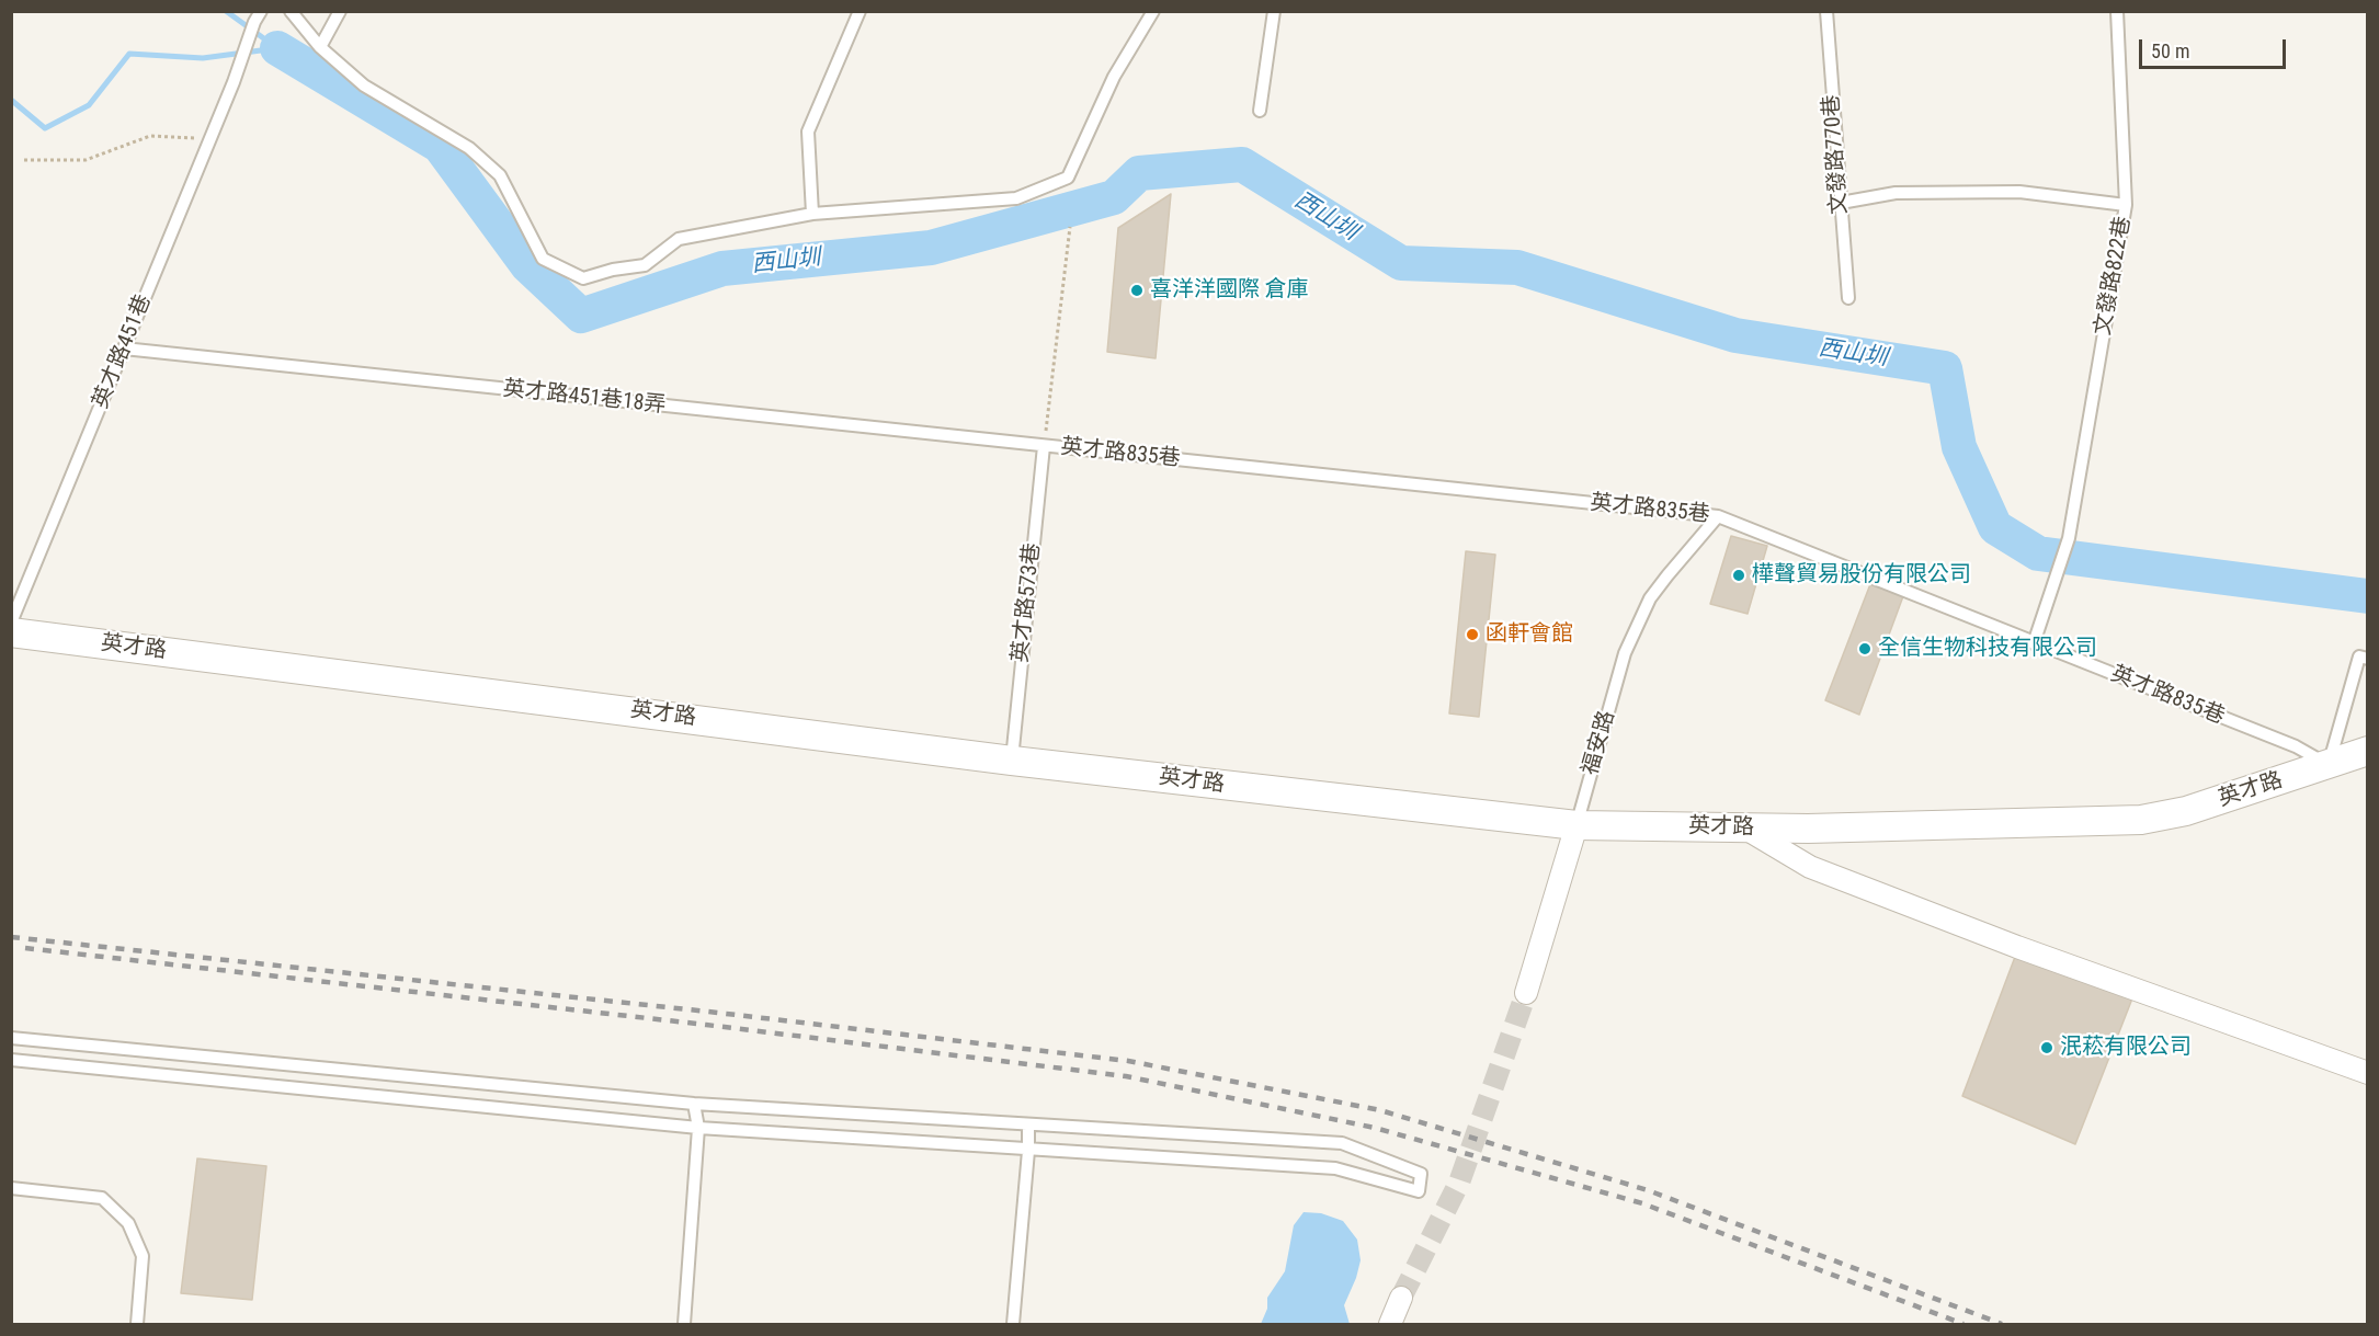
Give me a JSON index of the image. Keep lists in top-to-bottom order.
{
  "streets": {
    "street": ["英才路", "福安路"],
    "lane": [
      "文發路770巷",
      "文發路822巷",
      "英才路451巷",
      "英才路451巷18弄",
      "英才路835巷",
      "英才路573巷"
    ]
  },
  "crossings": [
    ["文發路822巷", "英才路835巷"],
    ["英才路451巷", "英才路451巷18弄"],
    ["英才路451巷18弄", "英才路835巷"],
    ["英才路451巷18弄", "英才路573巷"],
    ["英才路835巷", "英才路573巷"],
    ["英才路835巷", "英才路"],
    ["英才路835巷", "福安路"],
    ["英才路573巷", "英才路"],
    ["英才路", "福安路"]
  ],
  "water": ["西山圳"],
  "places": [
    "喜洋洋國際 倉庫",
    "樺聲貿易股份有限公司",
    "函軒會館",
    "全信生物科技有限公司",
    "泯菘有限公司"
  ],
  "scale_bar": "50 m"
}
